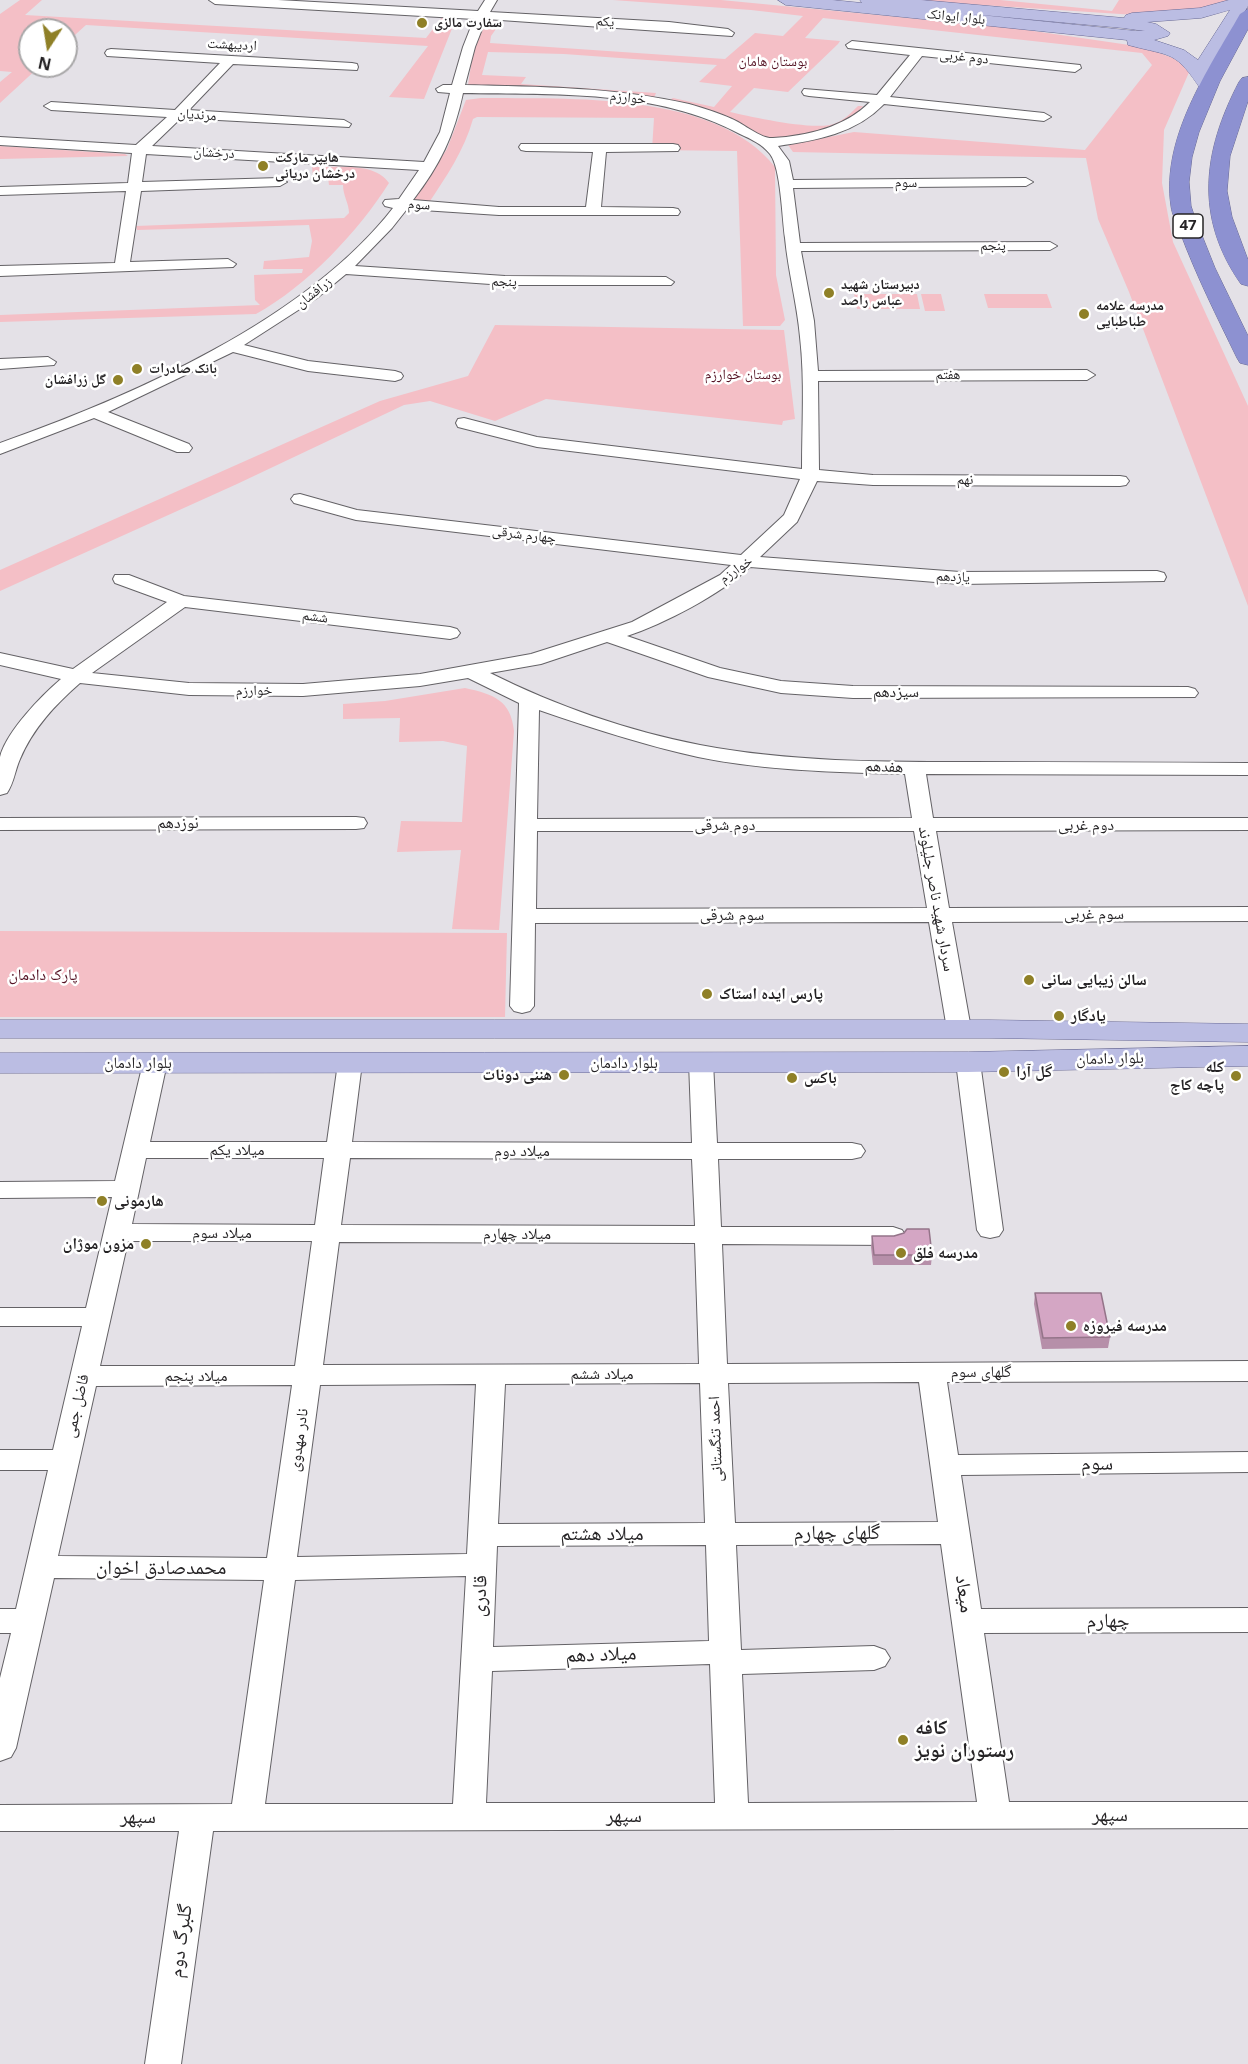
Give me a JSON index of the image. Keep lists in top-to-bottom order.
{
  "streets": {
    "highway": ["47"],
    "main road": ["بلوار ایوانک", "بلوار دادمان"],
    "street": [
      "یکم",
      "اردیبهشت",
      "دوم غربی",
      "خوارزم",
      "مرنديان",
      "درخشان",
      "سوم",
      "پنجم",
      "زرافشان",
      "هفتم",
      "نهم",
      "چهارم شرقی",
      "یازدهم",
      "ششم",
      "سیزدهم",
      "هفدهم",
      "نوزدهم",
      "دوم شرقی",
      "سردار شهید ناصر جلیلوند",
      "سوم غربی",
      "سوم شرقی",
      "میلاد یکم",
      "میلاد دوم",
      "میلاد سوم",
      "میلاد چهارم",
      "گلهای سوم",
      "میلاد ششم",
      "میلاد پنجم",
      "فاضل جمی",
      "احمد تنگستانی",
      "نادر مهدوی",
      "گلهای چهارم",
      "میلاد هشتم",
      "محمدصادق اخوان",
      "میعاد",
      "قادری",
      "چهارم",
      "میلاد دهم",
      "سپهر",
      "گلبرگ دوم"
    ]
  },
  "crossings": [
    ["یکم", "زرافشان"],
    ["دوم غربی", "دوم شرقی"],
    ["دوم غربی", "سردار شهید ناصر جلیلوند"],
    ["خوارزم", "سوم"],
    ["خوارزم", "پنجم"],
    ["خوارزم", "زرافشان"],
    ["خوارزم", "هفتم"],
    ["خوارزم", "نهم"],
    ["خوارزم", "چهارم شرقی"],
    ["خوارزم", "یازدهم"],
    ["خوارزم", "سیزدهم"],
    ["خوارزم", "هفدهم"],
    ["درخشان", "زرافشان"],
    ["سوم", "زرافشان"],
    ["سوم", "میعاد"],
    ["پنجم", "زرافشان"],
    ["چهارم شرقی", "یازدهم"],
    ["هفدهم", "سردار شهید ناصر جلیلوند"],
    ["دوم شرقی", "سردار شهید ناصر جلیلوند"],
    ["سردار شهید ناصر جلیلوند", "سوم غربی"],
    ["سردار شهید ناصر جلیلوند", "سوم شرقی"],
    ["سردار شهید ناصر جلیلوند", "بلوار دادمان"],
    ["سوم غربی", "سوم شرقی"],
    ["بلوار دادمان", "فاضل جمی"],
    ["بلوار دادمان", "احمد تنگستانی"],
    ["بلوار دادمان", "نادر مهدوی"],
    ["میلاد یکم", "میلاد دوم"],
    ["میلاد یکم", "فاضل جمی"],
    ["میلاد یکم", "نادر مهدوی"],
    ["میلاد دوم", "احمد تنگستانی"],
    ["میلاد دوم", "نادر مهدوی"],
    ["میلاد سوم", "میلاد چهارم"],
    ["میلاد سوم", "فاضل جمی"],
    ["میلاد سوم", "نادر مهدوی"],
    ["میلاد چهارم", "احمد تنگستانی"],
    ["میلاد چهارم", "نادر مهدوی"],
    ["گلهای سوم", "میلاد ششم"],
    ["گلهای سوم", "احمد تنگستانی"],
    ["گلهای سوم", "میعاد"],
    ["میلاد ششم", "احمد تنگستانی"],
    ["میلاد ششم", "قادری"],
    ["میلاد پنجم", "فاضل جمی"],
    ["میلاد پنجم", "نادر مهدوی"],
    ["فاضل جمی", "محمدصادق اخوان"],
    ["احمد تنگستانی", "گلهای چهارم"],
    ["احمد تنگستانی", "میلاد هشتم"],
    ["احمد تنگستانی", "میلاد دهم"],
    ["احمد تنگستانی", "سپهر"],
    ["نادر مهدوی", "محمدصادق اخوان"],
    ["نادر مهدوی", "سپهر"],
    ["گلهای چهارم", "میلاد هشتم"],
    ["گلهای چهارم", "میعاد"],
    ["میلاد هشتم", "قادری"],
    ["میعاد", "چهارم"],
    ["میعاد", "سپهر"],
    ["قادری", "میلاد دهم"],
    ["قادری", "سپهر"],
    ["سپهر", "گلبرگ دوم"]
  ],
  "parks": ["بوستان هامان", "بوستان خوارزم", "پارک دادمان"],
  "places": [
    "سفارت مالزی",
    "هایپر مارکت درخشان دریانی",
    "دبیرستان شهید عباس راصد",
    "مدرسه علامه طباطبایی",
    "بانک صادرات",
    "گل زرافشان",
    "سالن زیبایی سانی",
    "پارس ایده استاک",
    "یادگار",
    "گل آرا",
    "هننی دونات",
    "کله پاچه کاج",
    "باکس",
    "هارمونی",
    "مزون موژان",
    "مدرسه فلق",
    "مدرسه فیروزه",
    "کافه رستوران نویز"
  ],
  "north": "bottom"
}
